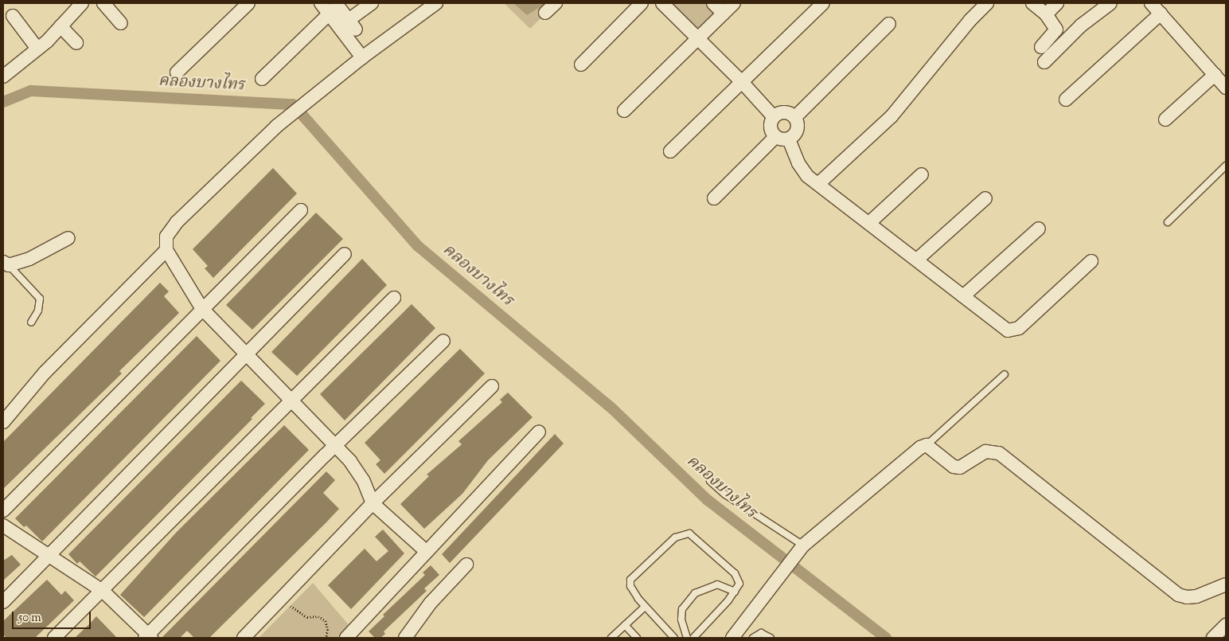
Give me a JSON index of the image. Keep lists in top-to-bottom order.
{
  "water": ["คลองบางไทร"],
  "scale_bar": "50 m"
}
